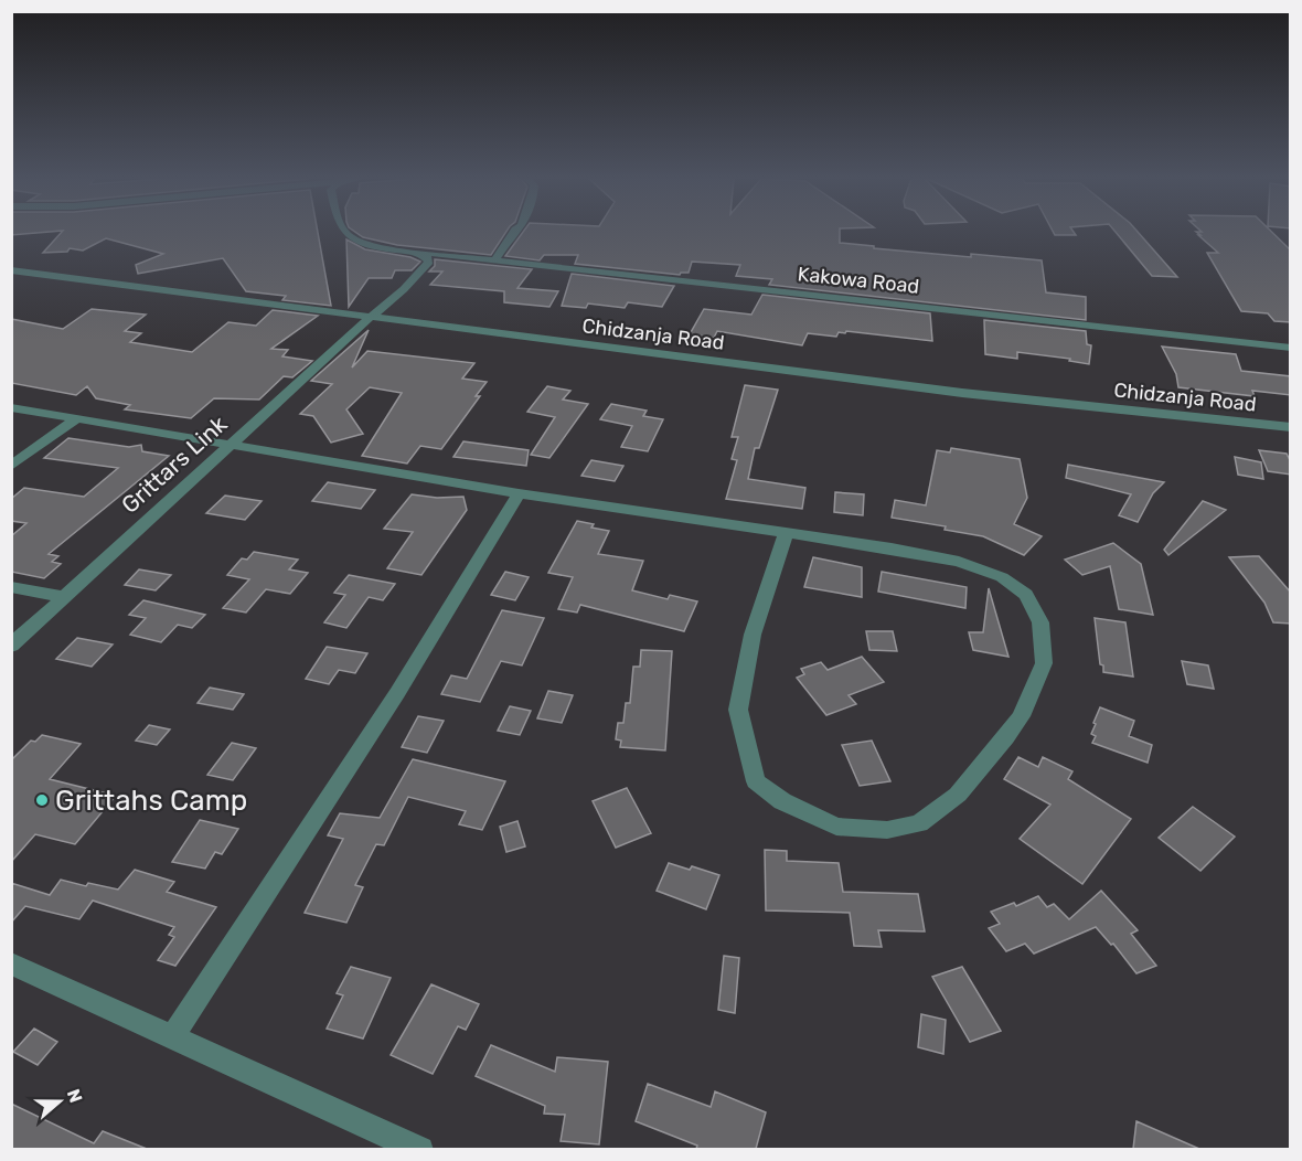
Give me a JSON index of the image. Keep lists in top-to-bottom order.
{
  "streets": {
    "street": ["Kakowa Road", "Chidzanja Road", "Grittars Link"]
  },
  "crossings": [
    ["Kakowa Road", "Grittars Link"],
    ["Chidzanja Road", "Grittars Link"]
  ],
  "places": ["Grittahs Camp"],
  "north": "right"
}
